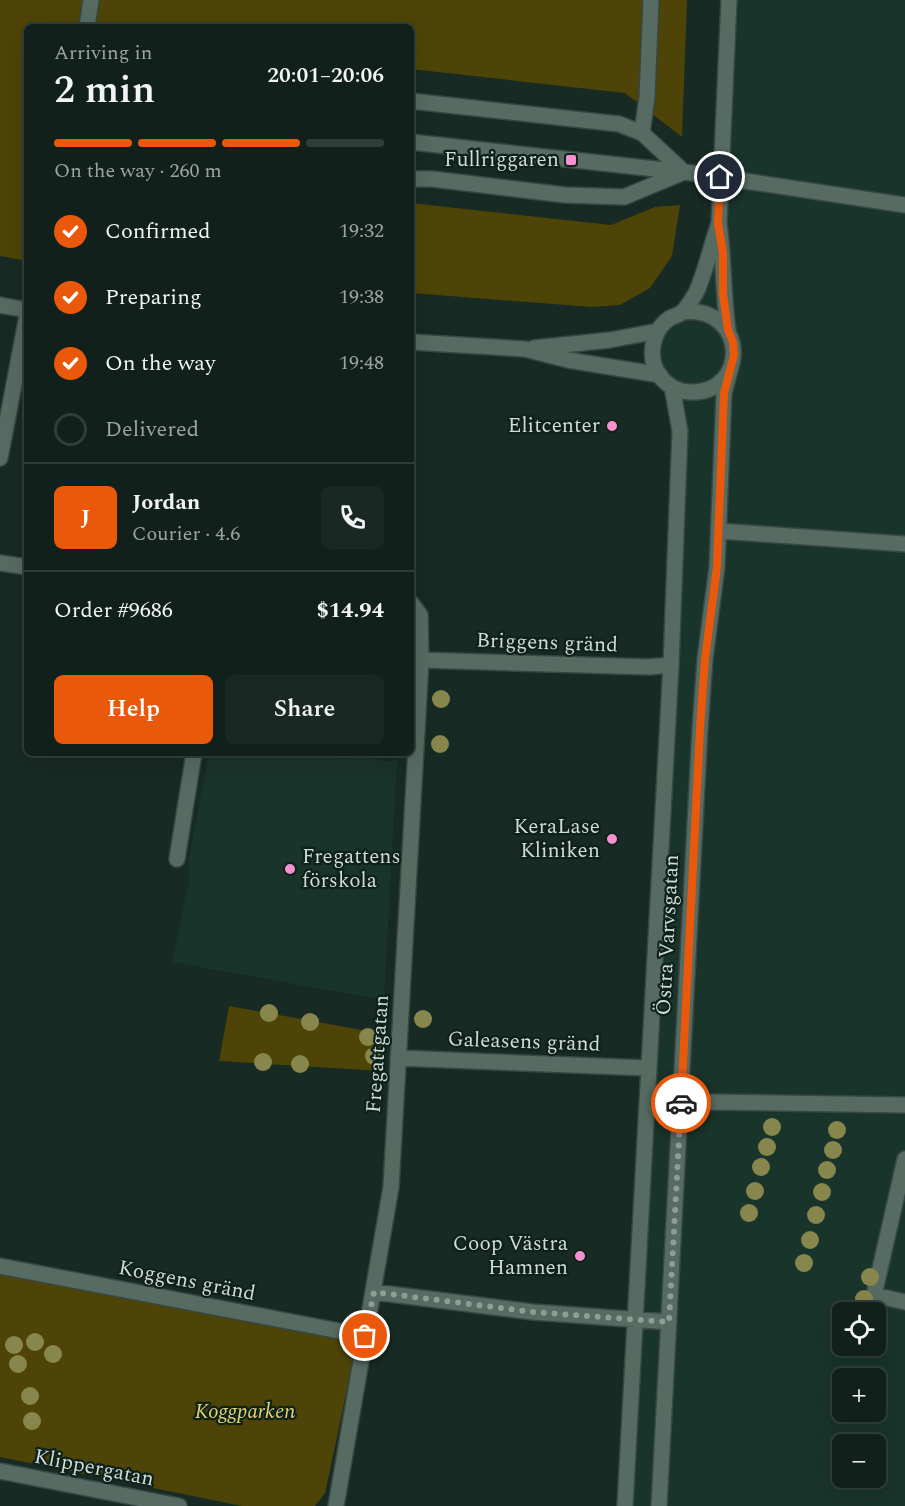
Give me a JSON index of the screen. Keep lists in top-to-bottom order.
{
  "streets": {
    "street": [
      "Briggens gränd",
      "Östra Varvsgatan",
      "Galeasens gränd",
      "Fregattgatan",
      "Koggens gränd",
      "Klippergatan"
    ]
  },
  "crossings": [
    ["Briggens gränd", "Östra Varvsgatan"],
    ["Briggens gränd", "Fregattgatan"],
    ["Östra Varvsgatan", "Galeasens gränd"],
    ["Galeasens gränd", "Fregattgatan"],
    ["Fregattgatan", "Koggens gränd"]
  ],
  "parks": ["Koggparken"],
  "places": {
    "transit": ["Fullriggaren"],
    "other": [
      "Elitcenter",
      "KeraLase Kliniken",
      "Fregattens förskola",
      "Coop Västra Hamnen"
    ]
  },
  "page": {
    "heading": ["2 min", "Arriving in", "20:01–20:06"],
    "panel": [
      "Jordan",
      "Courier · 4.6",
      "Order #9686",
      "$14.94"
    ],
    "bar": "On the way · 260 m",
    "list": [
      ["Confirmed", "19:32"],
      ["Preparing", "19:38"],
      ["On the way", "19:48"],
      "Delivered"
    ],
    "round": "J",
    "buttons": ["Help", "Share"],
    "map_buttons": ["+", "−"]
  }
}
